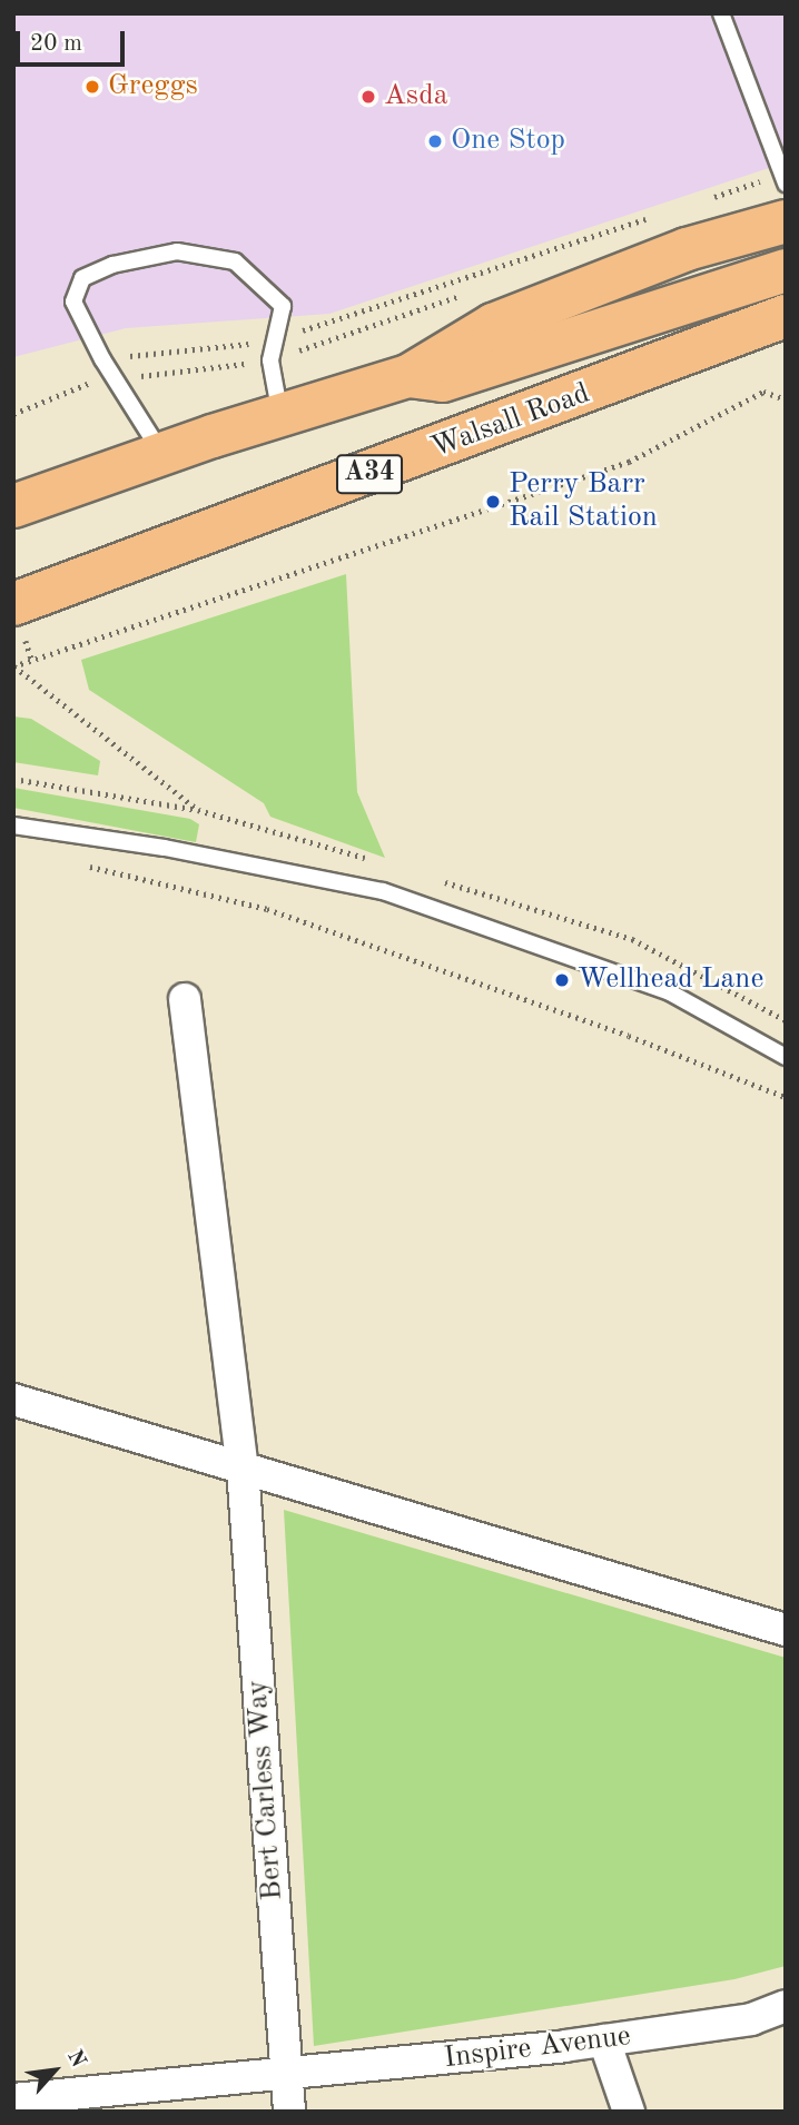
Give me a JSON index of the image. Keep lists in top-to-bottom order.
{
  "streets": {
    "main road": ["Walsall Road", "A34"],
    "street": ["Bert Carless Way", "Inspire Avenue"]
  },
  "crossings": [
    ["Bert Carless Way", "Inspire Avenue"]
  ],
  "places": [
    "Greggs",
    "Asda",
    "One Stop",
    "Perry Barr Rail Station",
    "Wellhead Lane"
  ],
  "scale_bar": "20 m",
  "north": "top right"
}
